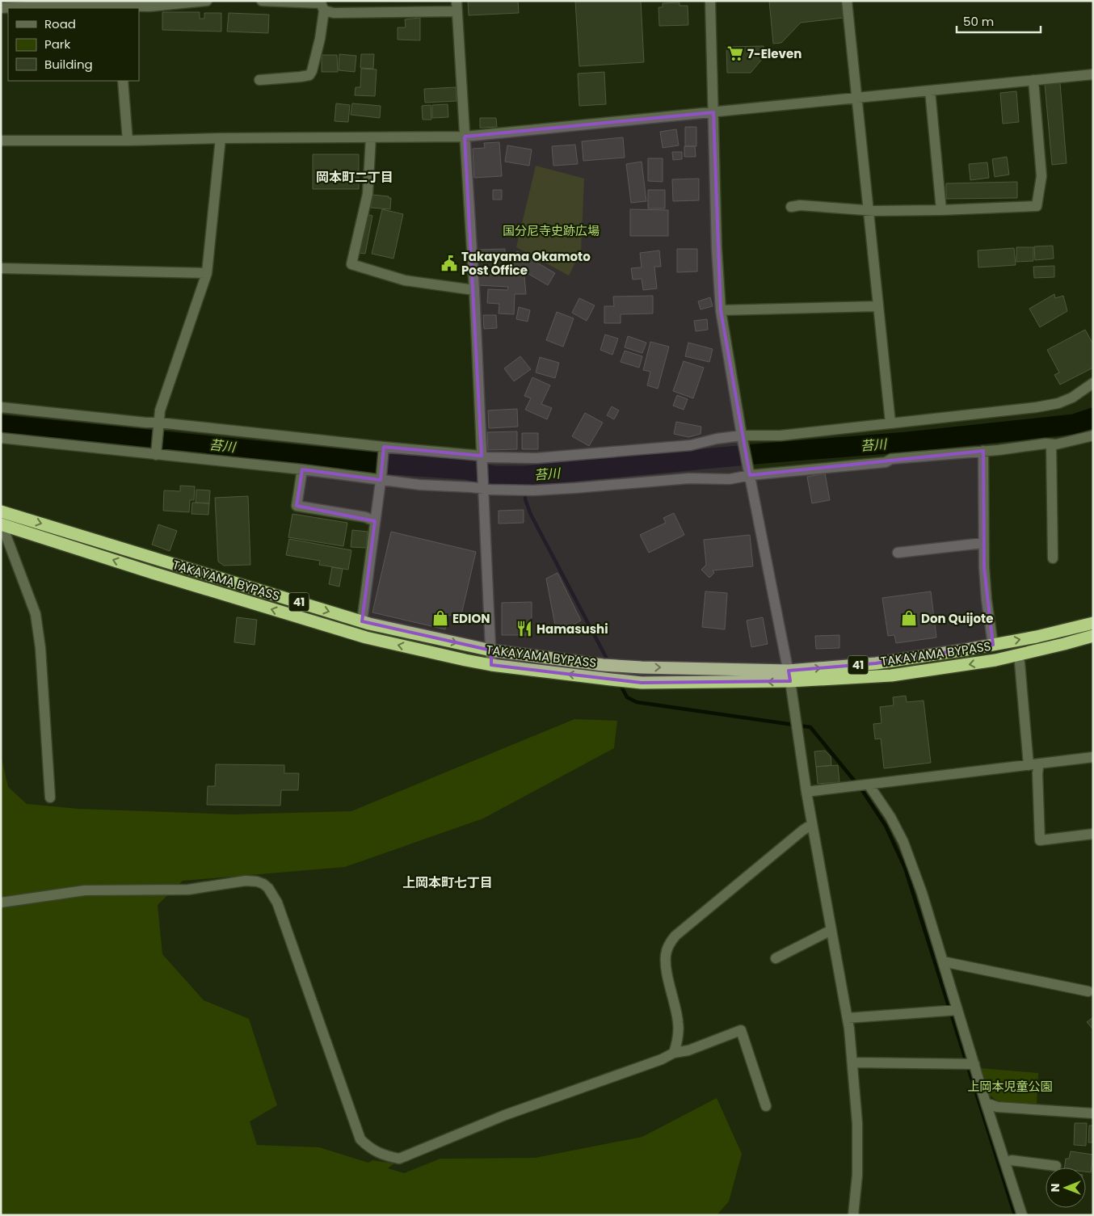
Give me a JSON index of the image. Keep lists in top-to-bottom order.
{
  "streets": {
    "highway": ["TAKAYAMA BYPASS", "41"]
  },
  "districts": ["岡本町二丁目", "上岡本町七丁目"],
  "water": ["苔川"],
  "parks": ["国分尼寺史跡広場", "上岡本児童公園"],
  "places": {
    "supermarket": ["7-Eleven"],
    "public building": ["Takayama Okamoto Post Office"],
    "shop": ["EDION", "Don Quijote"],
    "restaurant": ["Hamasushi"]
  },
  "legend": ["Road", "Park", "Building"],
  "scale_bar": "50 m",
  "north": "left"
}
